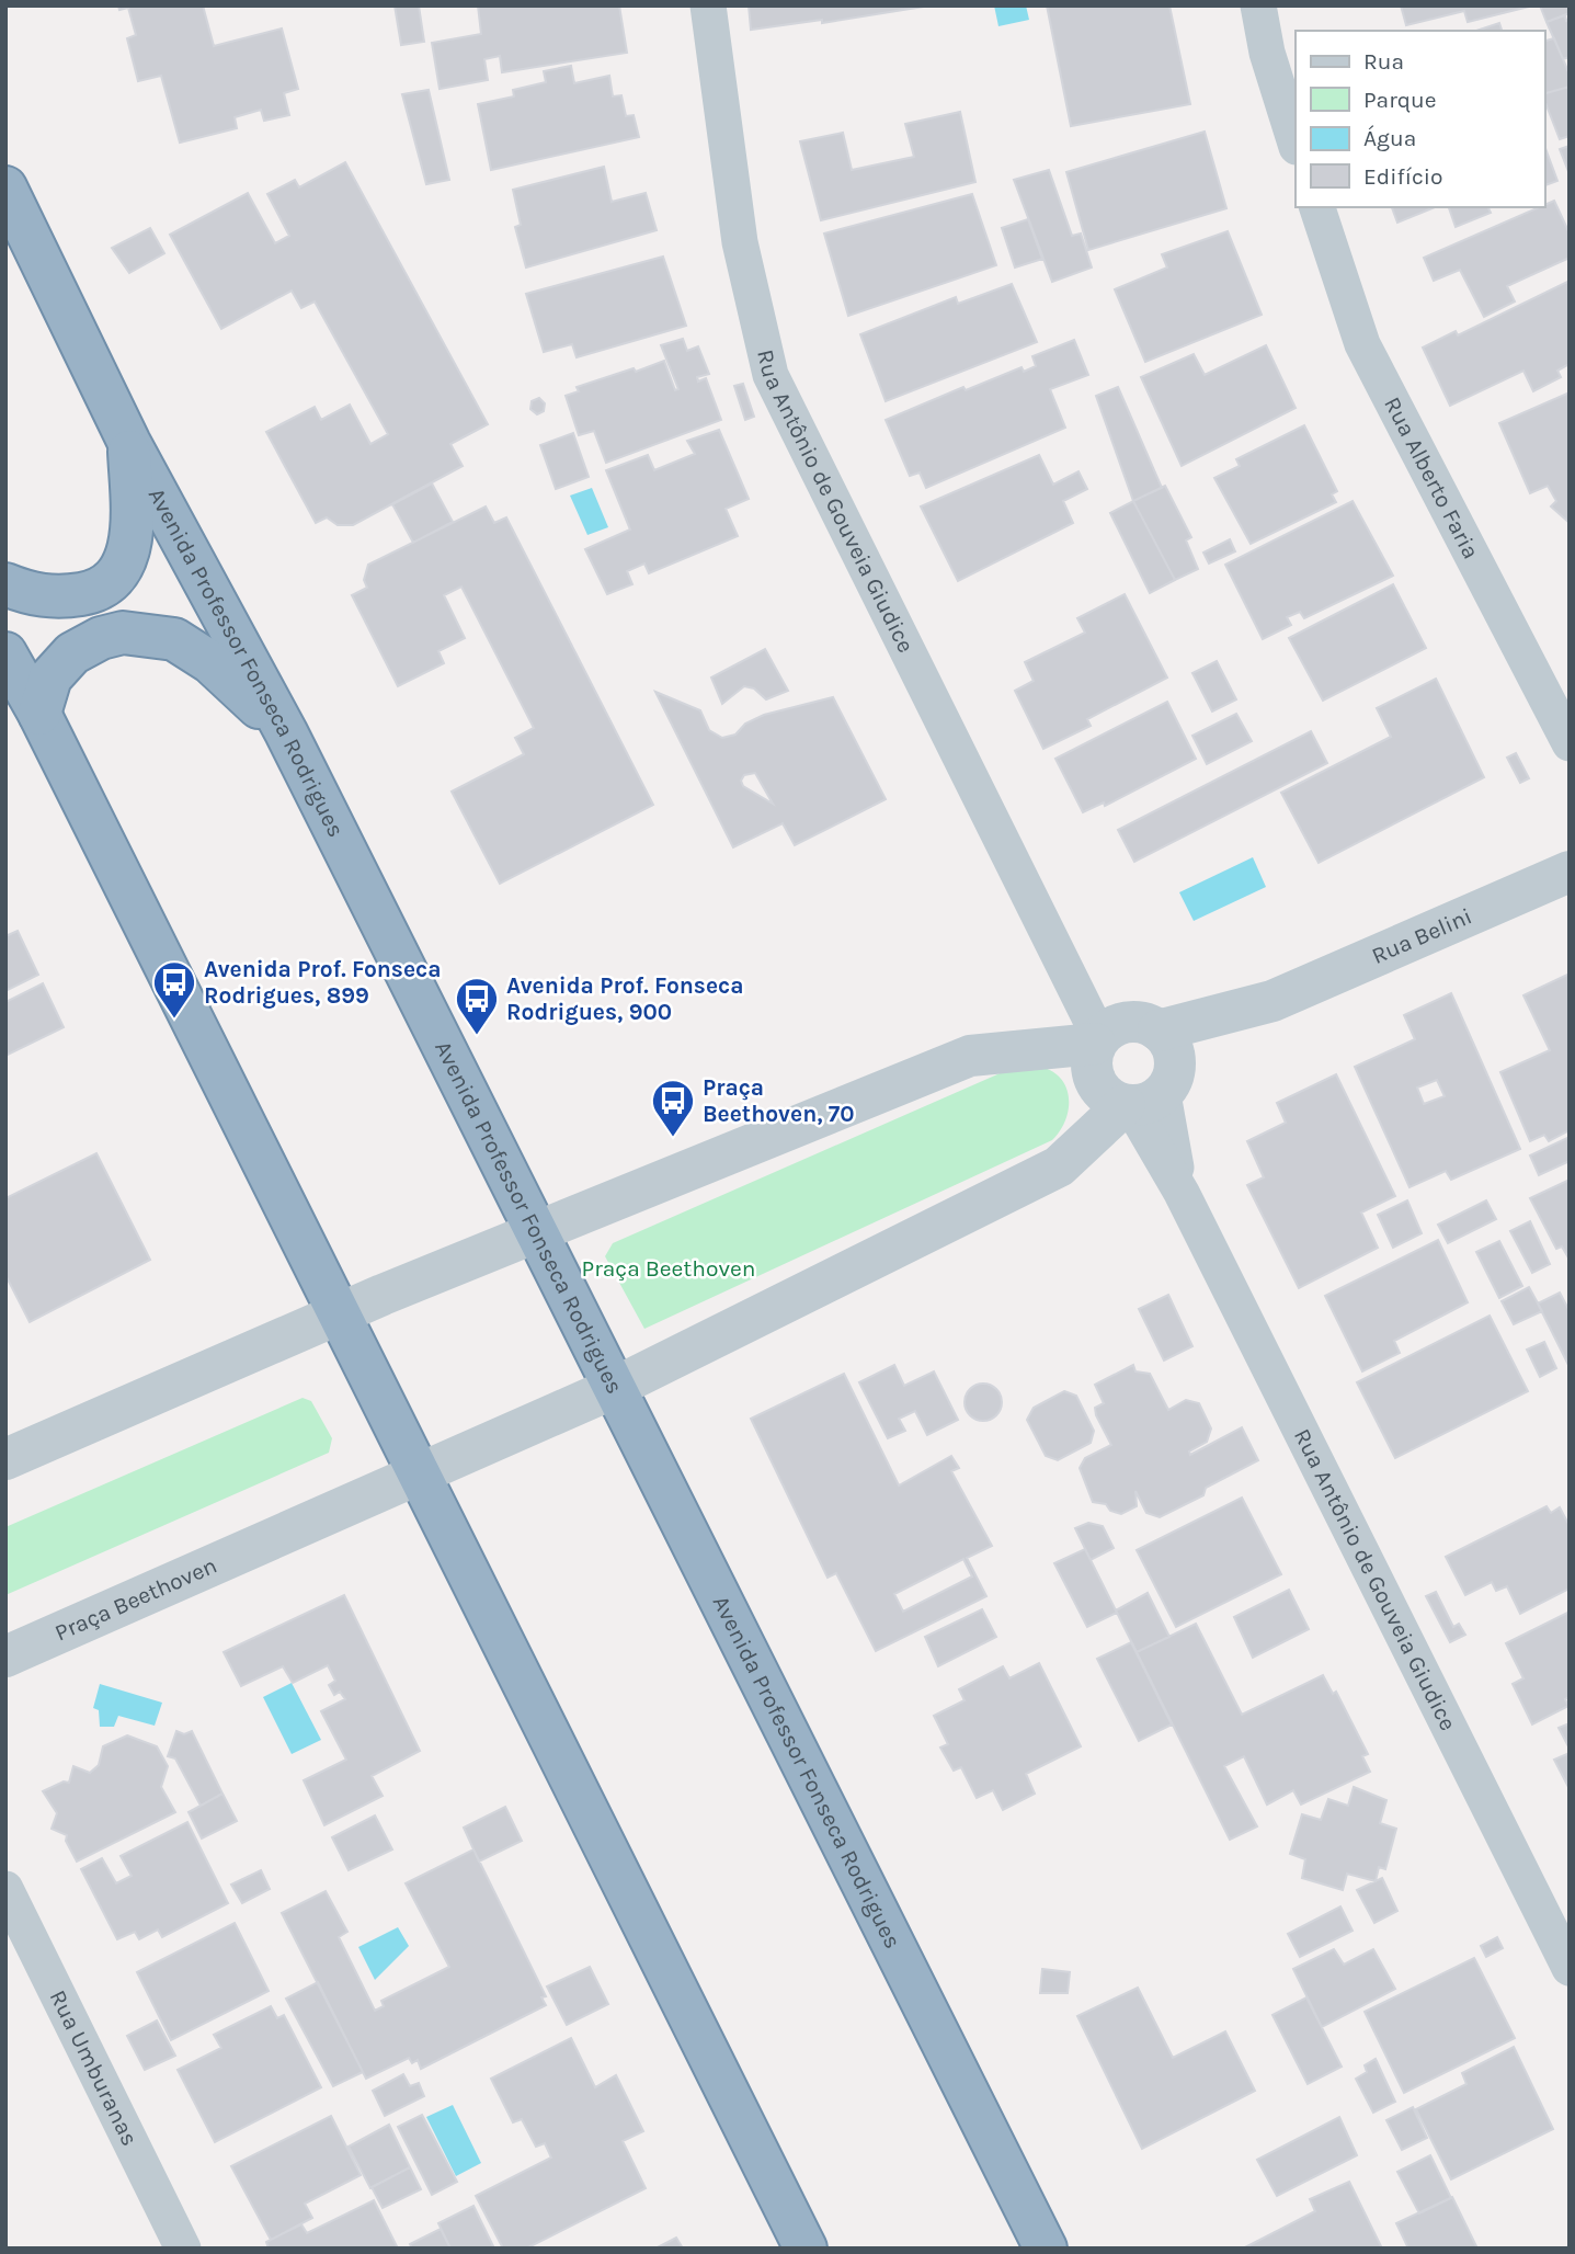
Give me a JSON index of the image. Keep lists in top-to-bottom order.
{
  "streets": {
    "highway": ["Avenida Professor Fonseca Rodrigues"],
    "street": [
      "Rua Alberto Faria",
      "Rua Antônio de Gouveia Giudice",
      "Rua Belini",
      "Praça Beethoven",
      "Rua Umburanas"
    ]
  },
  "crossings": [
    ["Rua Antônio de Gouveia Giudice", "Rua Belini"],
    ["Rua Antônio de Gouveia Giudice", "Praça Beethoven"],
    ["Avenida Professor Fonseca Rodrigues", "Praça Beethoven"],
    ["Rua Belini", "Praça Beethoven"]
  ],
  "parks": ["Praça Beethoven"],
  "places": {
    "bus stop": ["Avenida Prof. Fonseca Rodrigues, 899", "Avenida Prof. Fonseca Rodrigues, 900", "Praça Beethoven, 70"]
  },
  "legend": [
    "Rua",
    "Parque",
    "Água",
    "Edifício"
  ]
}
